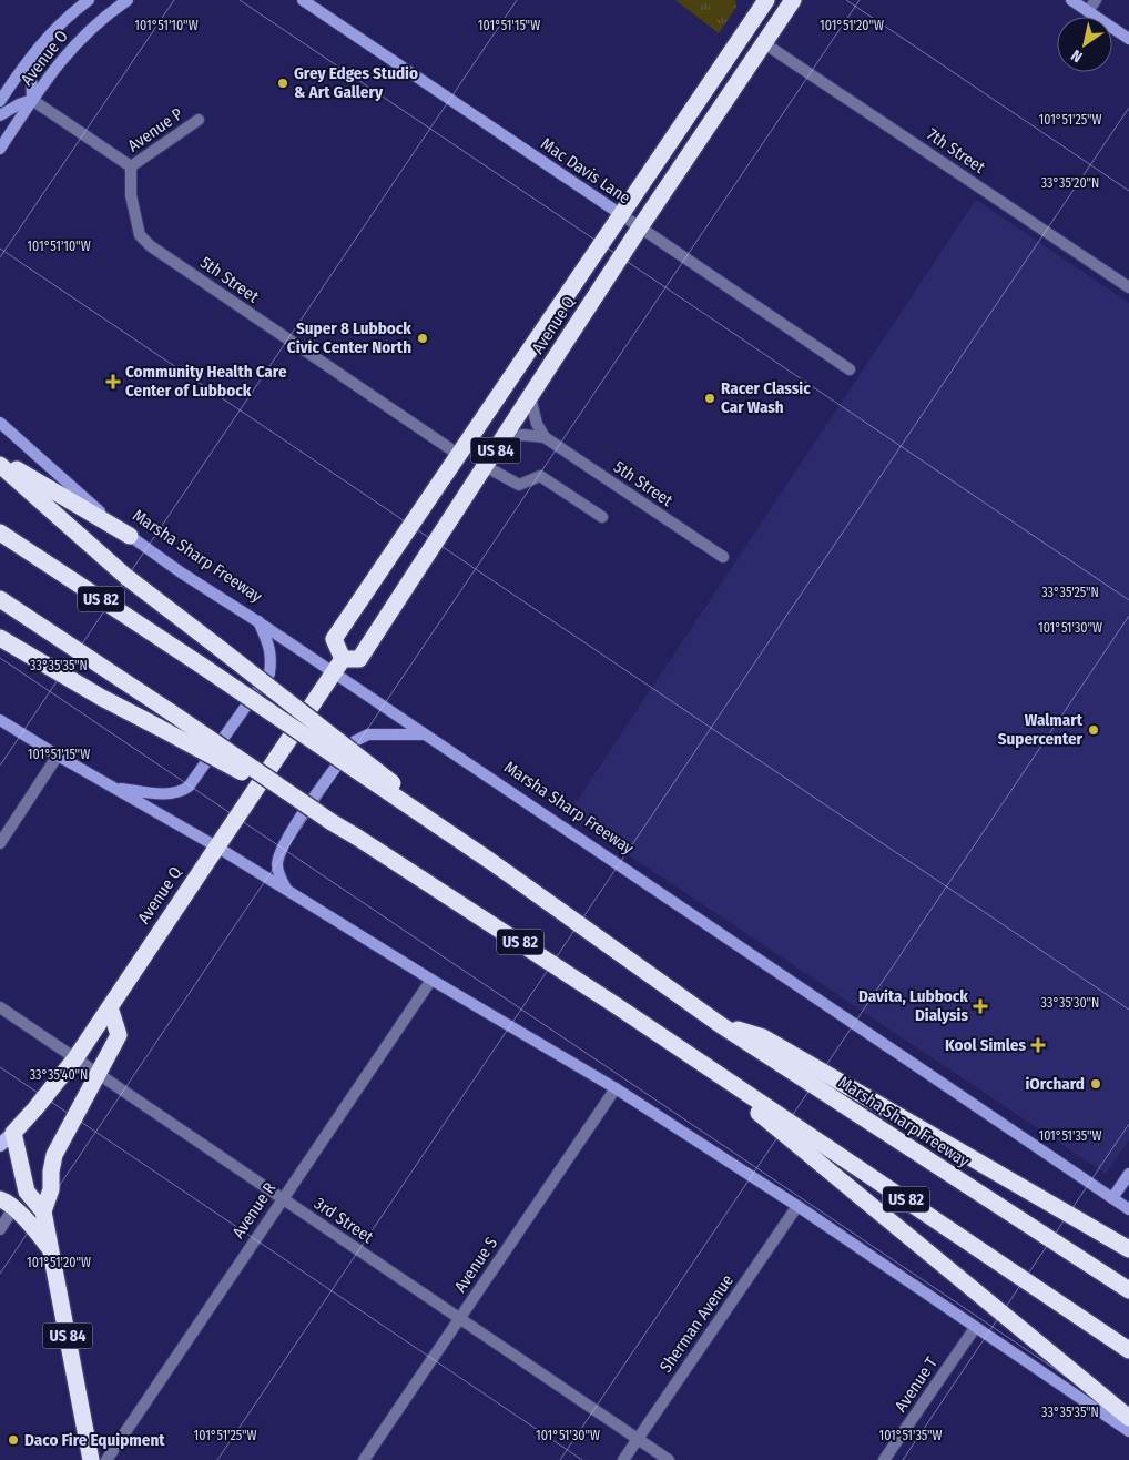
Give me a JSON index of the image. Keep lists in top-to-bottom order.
{
  "streets": {
    "highway": [
      "Avenue Q",
      "US 84",
      "Marsha Sharp Freeway",
      "US 82"
    ],
    "main road": ["Avenue O", "Mac Davis Lane"],
    "street": [
      "Avenue P",
      "7th Street",
      "5th Street",
      "Avenue R",
      "3rd Street",
      "Avenue S",
      "Sherman Avenue",
      "Avenue T"
    ]
  },
  "crossings": [
    ["Avenue P", "5th Street"],
    ["7th Street", "Avenue Q"],
    ["Mac Davis Lane", "Avenue Q"],
    ["5th Street", "Avenue Q"],
    ["Avenue Q", "US 84"],
    ["Avenue Q", "Marsha Sharp Freeway"],
    ["Avenue Q", "3rd Street"],
    ["US 84", "3rd Street"],
    ["Avenue R", "3rd Street"],
    ["3rd Street", "Avenue S"],
    ["3rd Street", "Sherman Avenue"]
  ],
  "places": {
    "other": [
      "Grey Edges Studio & Art Gallery",
      "Super 8 Lubbock Civic Center North",
      "Racer Classic Car Wash",
      "Walmart Supercenter",
      "iOrchard",
      "Daco Fire Equipment"
    ],
    "health": ["Community Health Care Center of Lubbock", "Davita, Lubbock Dialysis", "Kool Simles"]
  },
  "north": "bottom left",
  "coordinates": [
    "101°51'10\"W",
    "101°51'15\"W",
    "101°51'20\"W",
    "101°51'25\"W",
    "33°35'20\"N",
    "33°35'25\"N",
    "101°51'30\"W",
    "33°35'35\"N",
    "33°35'30\"N",
    "33°35'40\"N",
    "101°51'35\"W"
  ]
}
